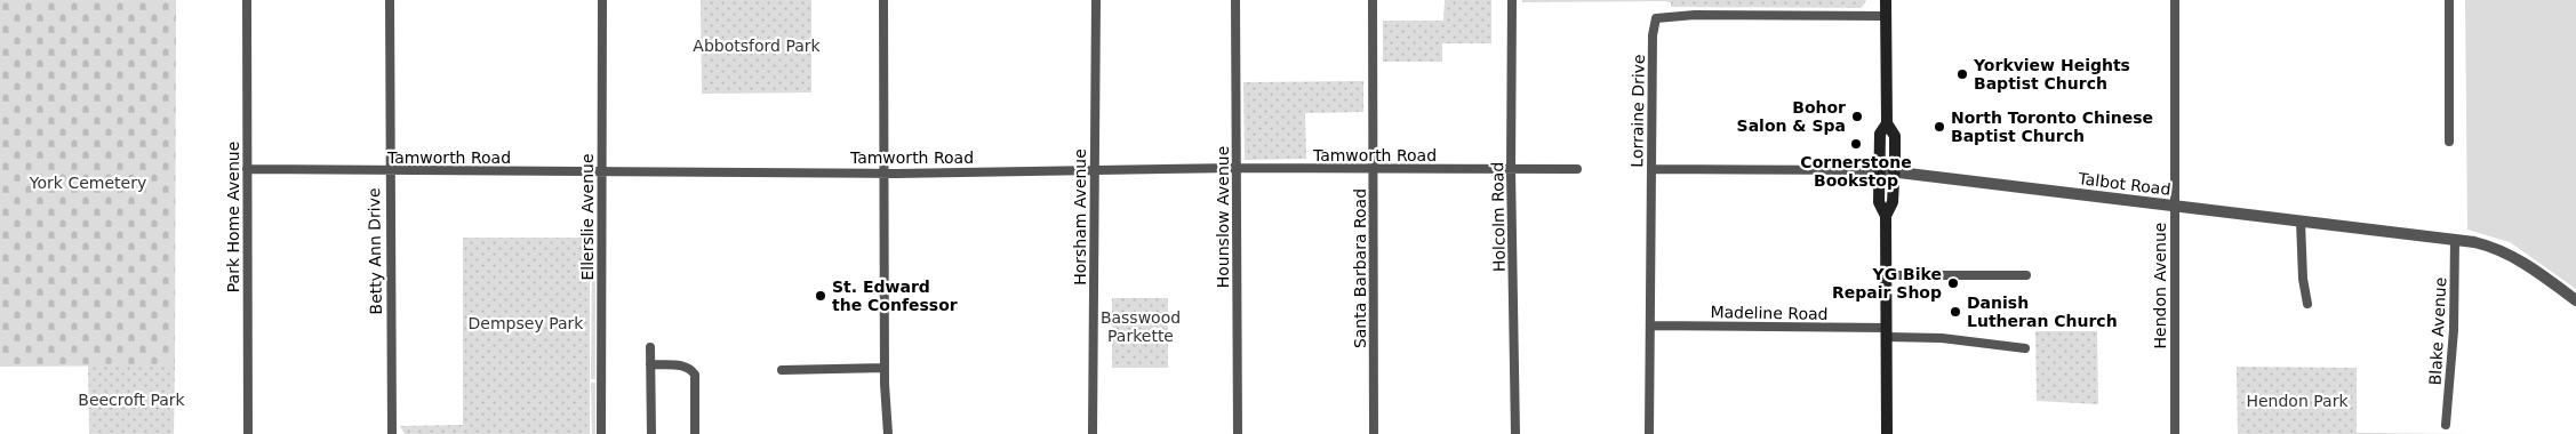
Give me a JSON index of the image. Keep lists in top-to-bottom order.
{
  "streets": {
    "street": [
      "Lorraine Drive",
      "Tamworth Road",
      "Talbot Road",
      "Park Home Avenue",
      "Ellerslie Avenue",
      "Horsham Avenue",
      "Hounslow Avenue",
      "Holcolm Road",
      "Betty Ann Drive",
      "Santa Barbara Road",
      "Hendon Avenue",
      "Madeline Road",
      "Blake Avenue"
    ]
  },
  "crossings": [
    ["Lorraine Drive", "Talbot Road"],
    ["Lorraine Drive", "Madeline Road"],
    ["Tamworth Road", "Park Home Avenue"],
    ["Tamworth Road", "Ellerslie Avenue"],
    ["Tamworth Road", "Horsham Avenue"],
    ["Tamworth Road", "Hounslow Avenue"],
    ["Tamworth Road", "Holcolm Road"],
    ["Tamworth Road", "Betty Ann Drive"],
    ["Tamworth Road", "Santa Barbara Road"],
    ["Talbot Road", "Hendon Avenue"],
    ["Talbot Road", "Blake Avenue"]
  ],
  "parks": [
    "Abbotsford Park",
    "York Cemetery",
    "Basswood Parkette",
    "Dempsey Park",
    "Beecroft Park",
    "Hendon Park"
  ],
  "places": [
    "Yorkview Heights Baptist Church",
    "Bohor Salon & Spa",
    "North Toronto Chinese Baptist Church",
    "Cornerstone Bookstop",
    "YG Bike Repair Shop",
    "St. Edward the Confessor",
    "Danish Lutheran Church"
  ]
}
